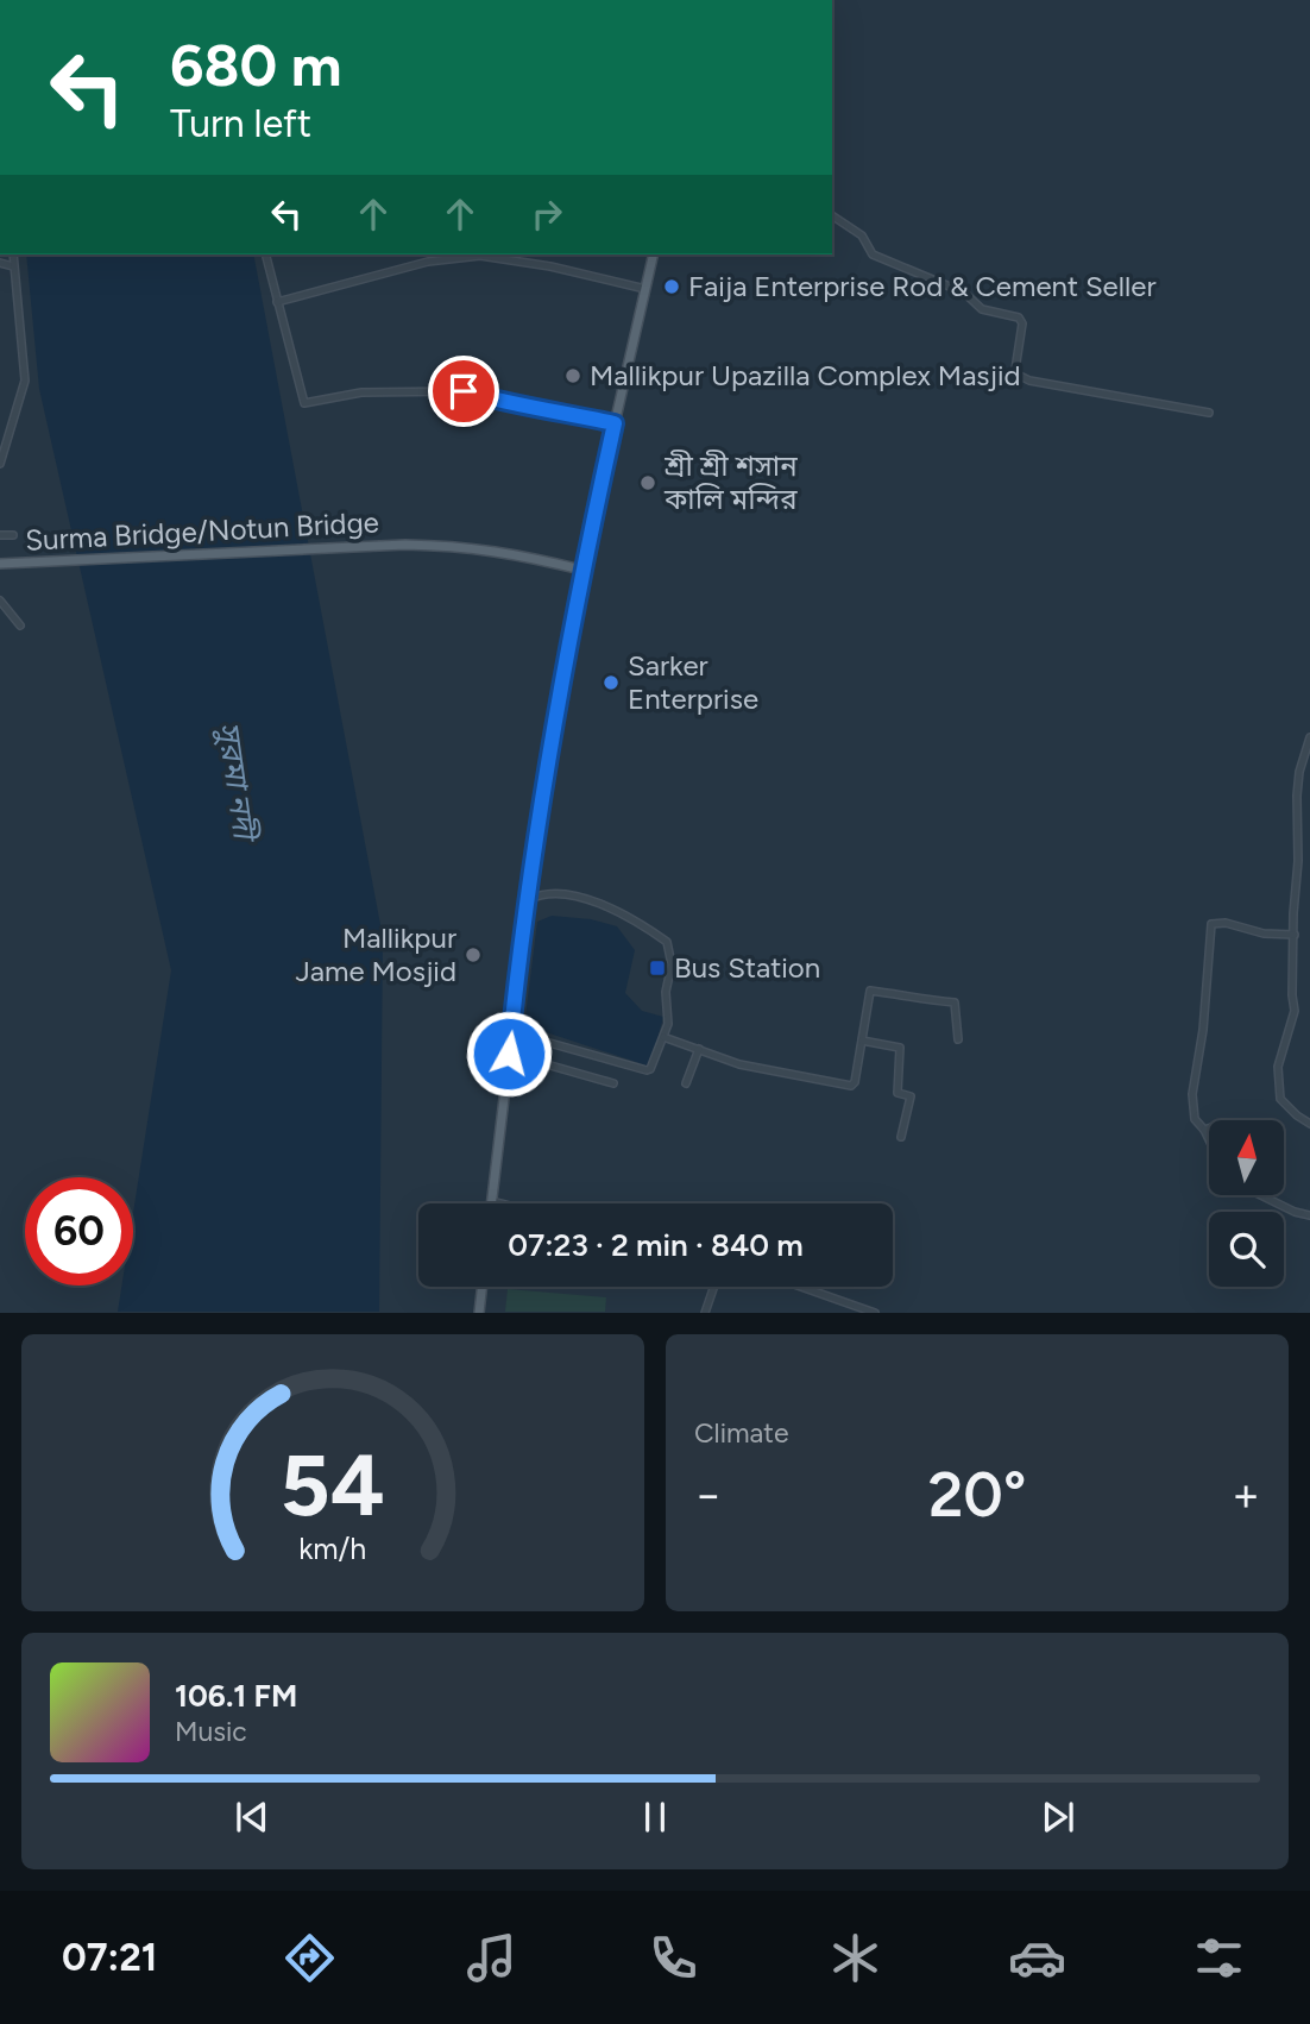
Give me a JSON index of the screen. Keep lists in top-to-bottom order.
{
  "streets": {
    "main road": ["Surma Bridge/Notun Bridge"]
  },
  "water": ["সুরমা নদী"],
  "places": {
    "other": [
      "Faija Enterprise Rod & Cement Seller",
      "Mallikpur Upazilla Complex Masjid",
      "শ্রী শ্রী শসান কালি মন্দির",
      "Sarker Enterprise",
      "Mallikpur Jame Mosjid"
    ],
    "transit": ["Bus Station"]
  },
  "north": "top",
  "page": {
    "turn": ["680 m", "Turn left"],
    "limit": "60",
    "trip": "07:23 · 2 min · 840 m",
    "tile": "Climate",
    "heat": ["−", "20°", "+"],
    "song": ["106.1 FM", "Music"],
    "tabs": "07:21",
    "gauge": ["54", "km/h"]
  }
}
